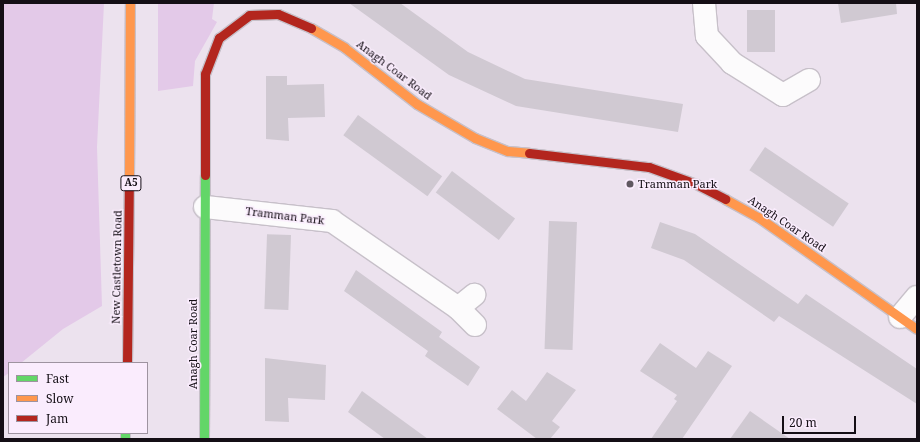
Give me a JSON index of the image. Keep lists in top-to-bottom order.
{
  "streets": {
    "main road": ["Anagh Coar Road", "A5", "New Castletown Road"],
    "street": ["Tramman Park"]
  },
  "crossings": [
    ["Anagh Coar Road", "Tramman Park"]
  ],
  "places": ["Tramman Park"],
  "legend": ["Fast", "Slow", "Jam"],
  "scale_bar": "20 m"
}
